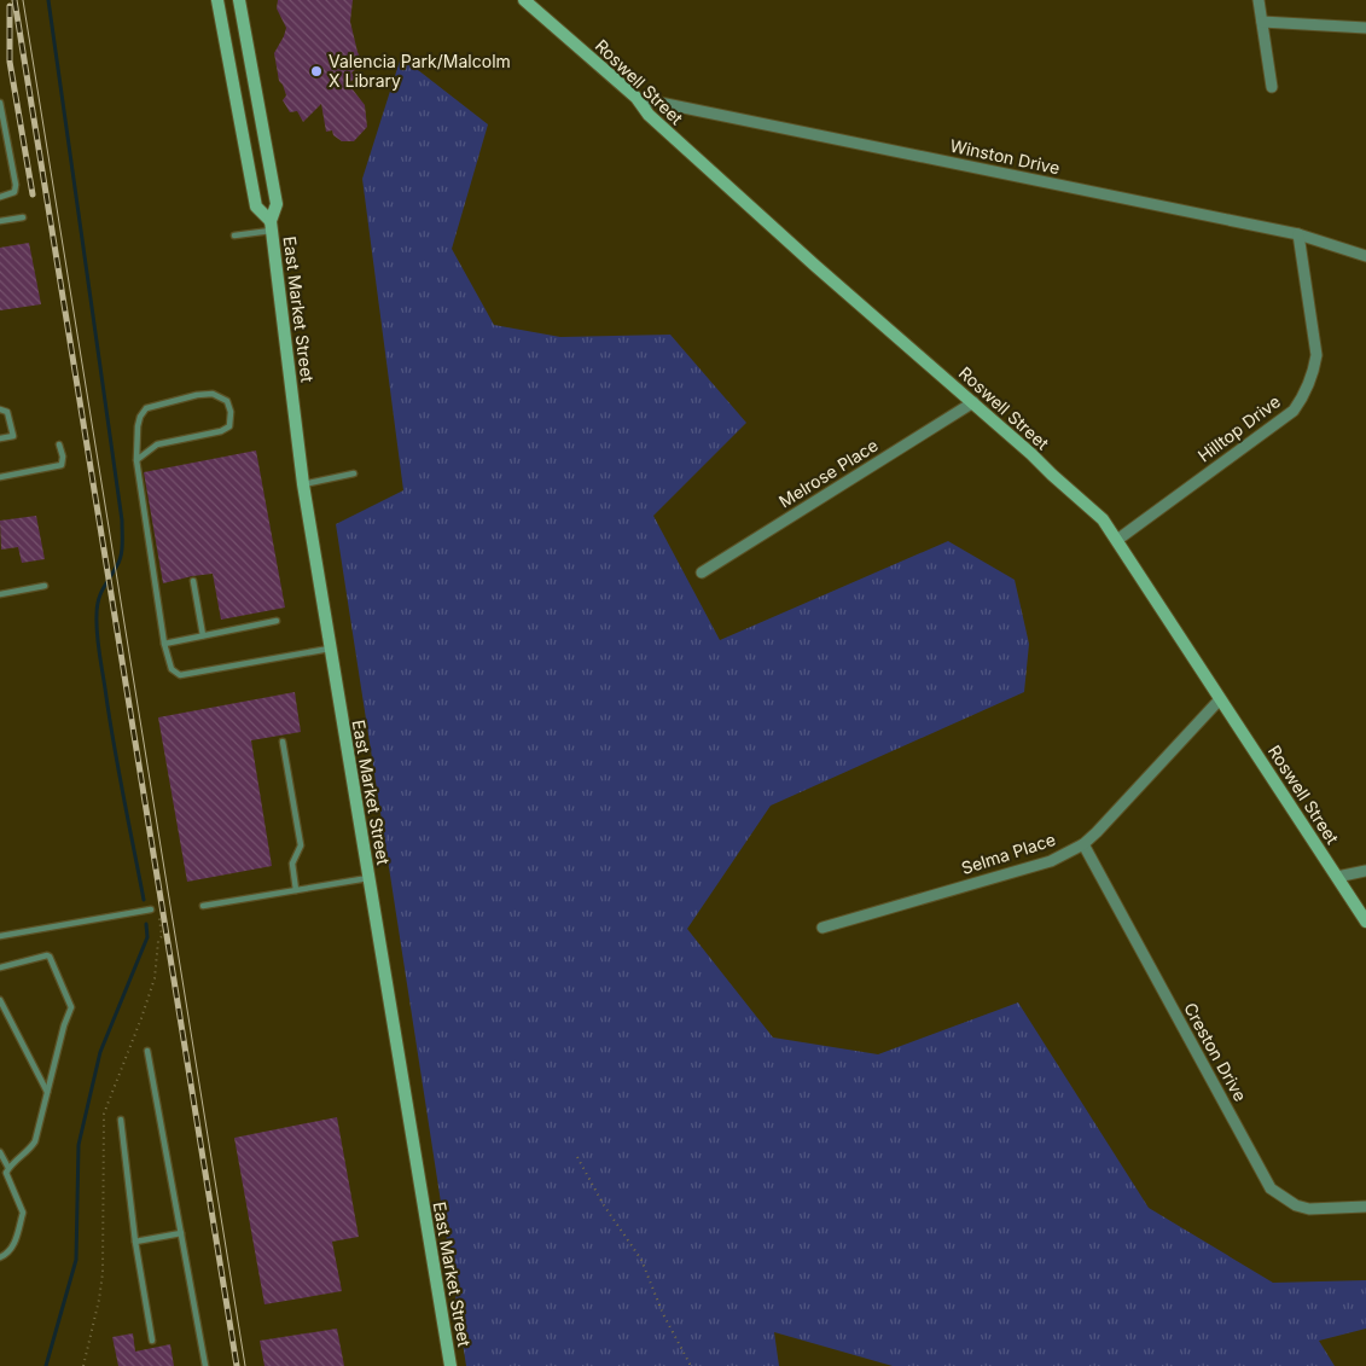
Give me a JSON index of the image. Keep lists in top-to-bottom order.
{
  "streets": {
    "main road": ["Roswell Street", "East Market Street"],
    "street": [
      "Winston Drive",
      "Hilltop Drive",
      "Melrose Place",
      "Selma Place",
      "Creston Drive"
    ]
  },
  "crossings": [
    ["Roswell Street", "Winston Drive"],
    ["Roswell Street", "Hilltop Drive"],
    ["Roswell Street", "Melrose Place"],
    ["Roswell Street", "Selma Place"],
    ["Winston Drive", "Hilltop Drive"],
    ["Selma Place", "Creston Drive"]
  ],
  "places": ["Valencia Park/Malcolm X Library"]
}
